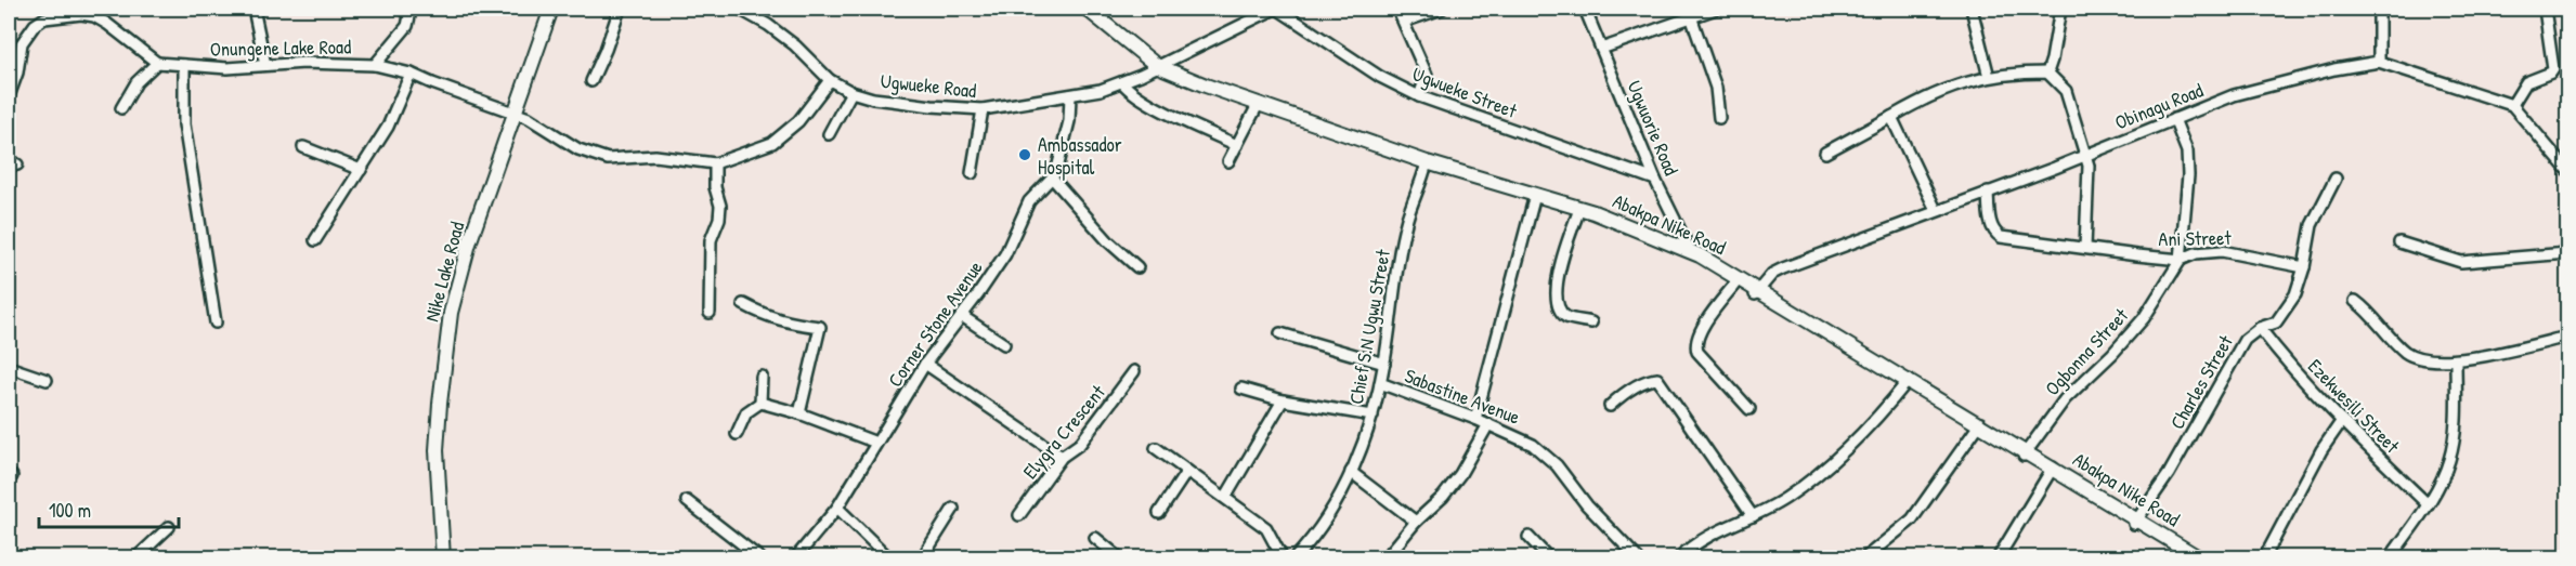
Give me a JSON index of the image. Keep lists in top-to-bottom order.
{
  "streets": {
    "main road": ["Abakpa Nike Road", "Nike Lake Road"],
    "street": [
      "Onungene Lake Road",
      "Ugwueke Road",
      "Ugwueke Street",
      "Obinagu Road",
      "Ugwuorie Road",
      "Ani Street",
      "Corner Stone Avenue",
      "Chief S.N Ugwu Street",
      "Ogbonna Street",
      "Charles Street",
      "Sabastine Avenue",
      "Ezekwesili Street",
      "Elygra Crescent"
    ]
  },
  "crossings": [
    ["Onungene Lake Road", "Nike Lake Road"],
    ["Ugwueke Road", "Ugwueke Street"],
    ["Ugwueke Road", "Abakpa Nike Road"],
    ["Ugwueke Road", "Corner Stone Avenue"],
    ["Ugwueke Street", "Ugwuorie Road"],
    ["Obinagu Road", "Abakpa Nike Road"],
    ["Obinagu Road", "Ani Street"],
    ["Obinagu Road", "Ogbonna Street"],
    ["Ugwuorie Road", "Abakpa Nike Road"],
    ["Abakpa Nike Road", "Chief S.N Ugwu Street"],
    ["Abakpa Nike Road", "Ogbonna Street"],
    ["Abakpa Nike Road", "Charles Street"],
    ["Ani Street", "Ogbonna Street"],
    ["Ani Street", "Charles Street"],
    ["Chief S.N Ugwu Street", "Sabastine Avenue"],
    ["Charles Street", "Ezekwesili Street"]
  ],
  "places": ["Ambassador Hospital"],
  "scale_bar": "100 m"
}
